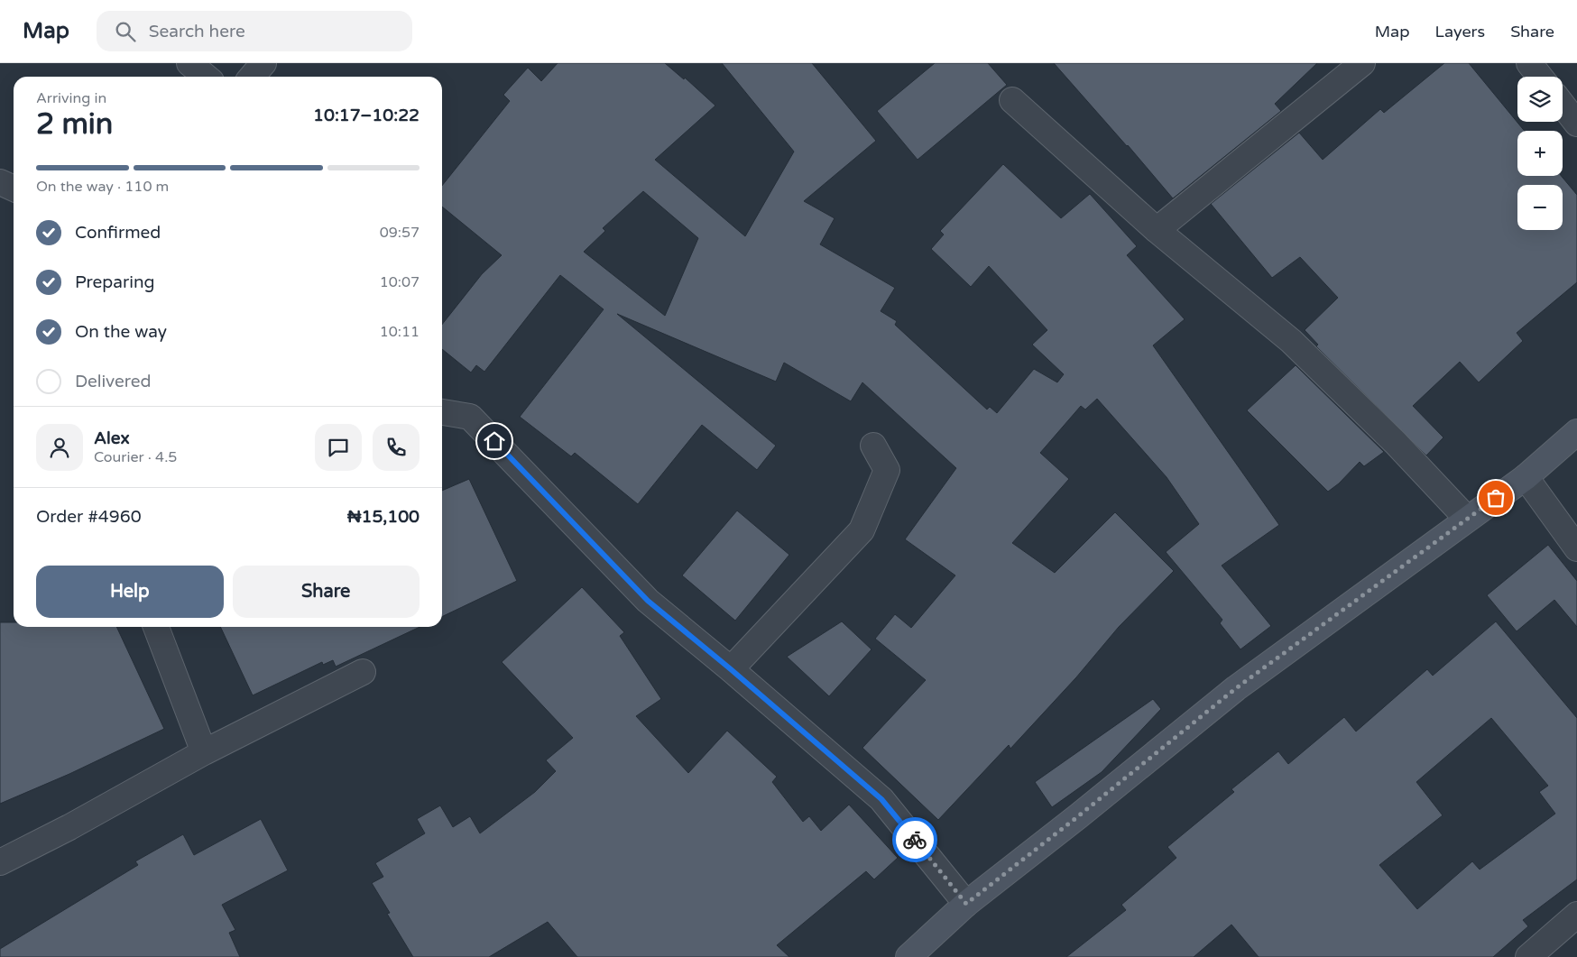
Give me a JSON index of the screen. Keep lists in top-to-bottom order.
{
  "page": {
    "header": "Map",
    "search": "Search here",
    "nav": ["Map", "Layers", "Share"],
    "map_buttons": ["+", "−"],
    "heading": ["2 min", "Arriving in", "10:17–10:22"],
    "panel": [
      "Alex",
      "Courier · 4.5",
      "Order #4960",
      "₦15,100"
    ],
    "bar": "On the way · 110 m",
    "list": [
      ["Confirmed", "09:57"],
      ["Preparing", "10:07"],
      ["On the way", "10:11"],
      "Delivered"
    ],
    "buttons": ["Help", "Share"]
  }
}
